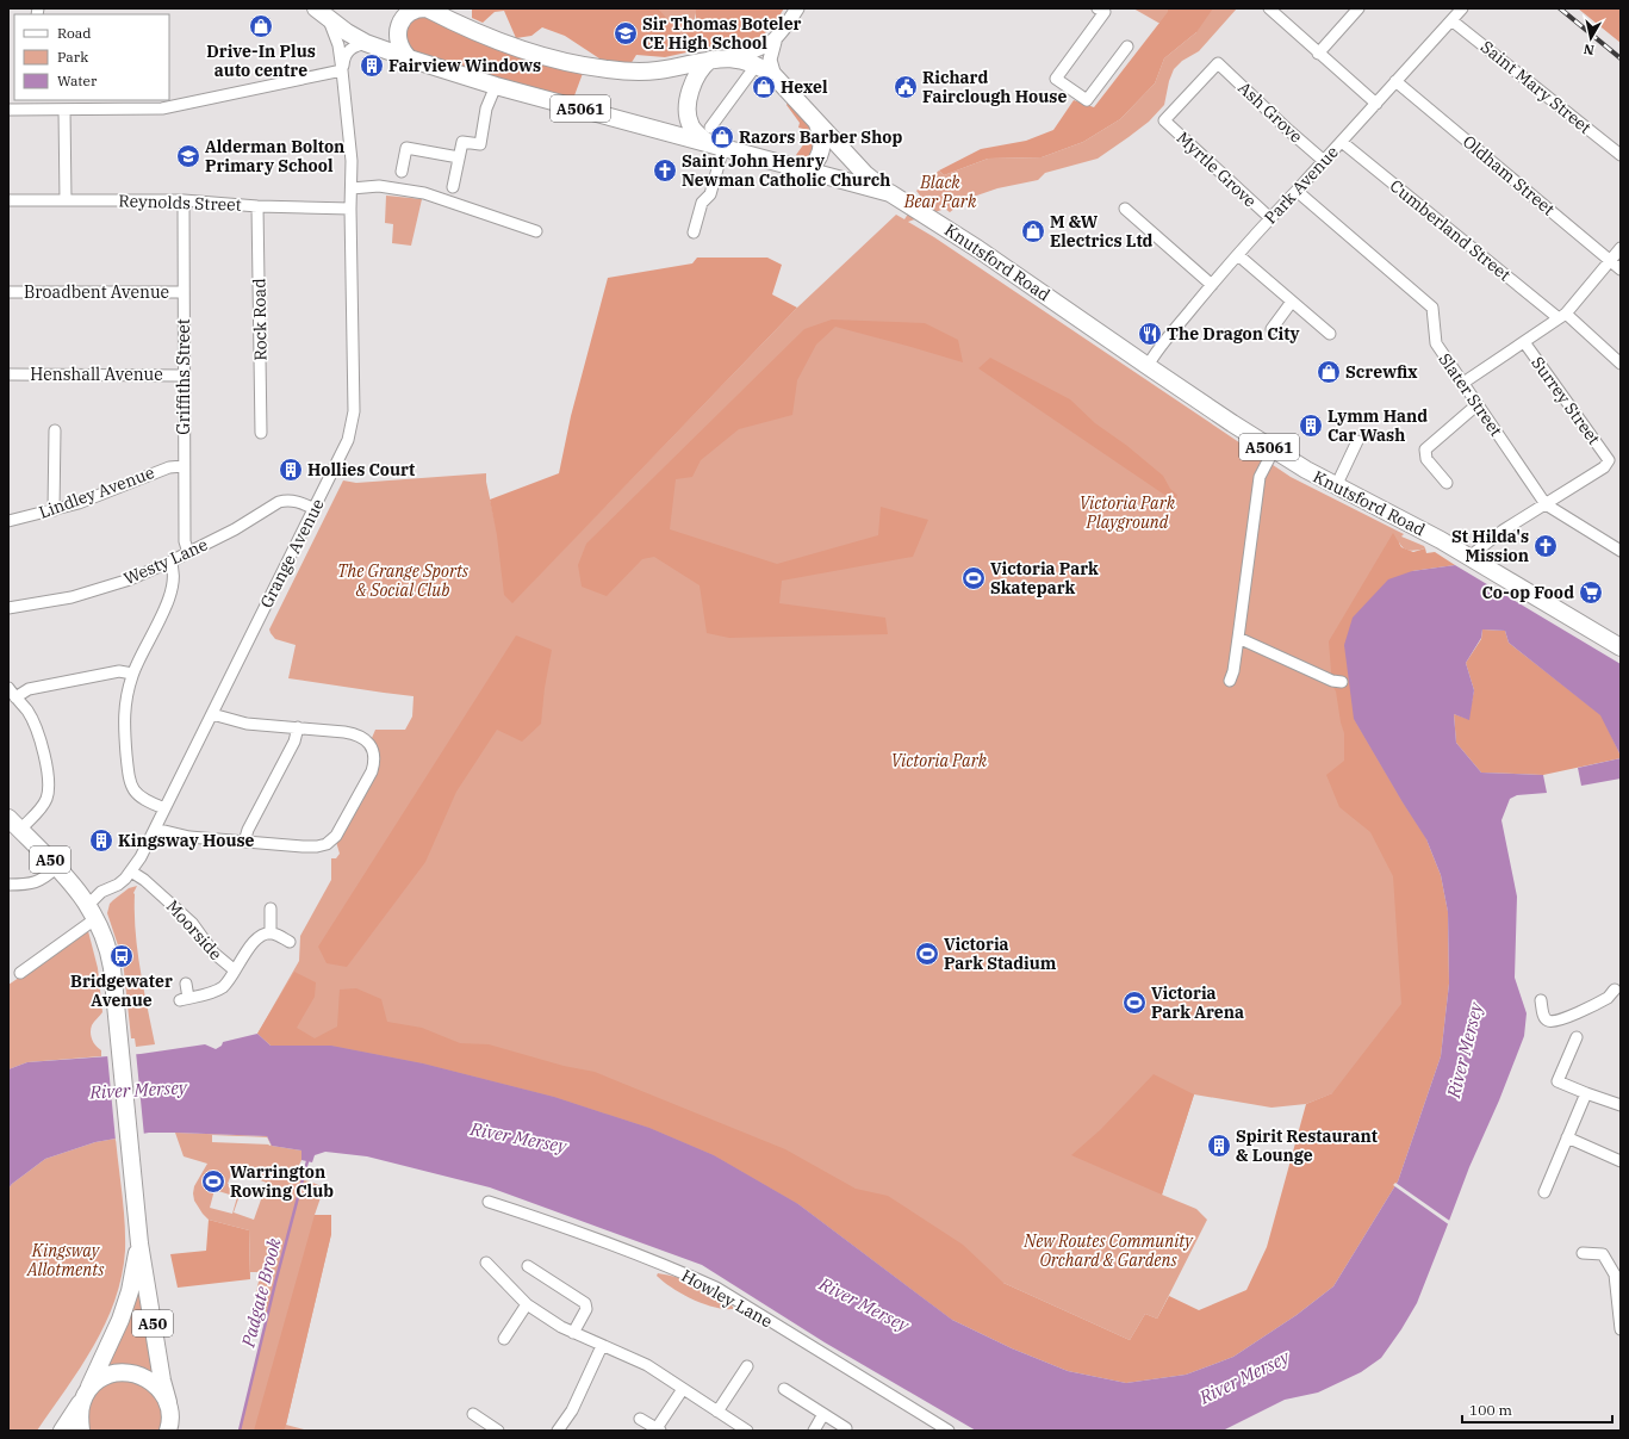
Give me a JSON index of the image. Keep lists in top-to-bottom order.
{
  "streets": {
    "main road": ["A5061", "Knutsford Road", "A50"],
    "street": [
      "Saint Mary Street",
      "Ash Grove",
      "Myrtle Grove",
      "Oldham Street",
      "Park Avenue",
      "Reynolds Street",
      "Cumberland Street",
      "Broadbent Avenue",
      "Rock Road",
      "Henshall Avenue",
      "Griffiths Street",
      "Slater Street",
      "Surrey Street",
      "Lindley Avenue",
      "Grange Avenue",
      "Westy Lane",
      "Moorside",
      "Howley Lane"
    ]
  },
  "crossings": [
    ["Saint Mary Street", "Park Avenue"],
    ["A5061", "Knutsford Road"],
    ["Ash Grove", "Myrtle Grove"],
    ["Ash Grove", "Park Avenue"],
    ["Myrtle Grove", "Park Avenue"],
    ["Oldham Street", "Park Avenue"],
    ["Park Avenue", "Cumberland Street"],
    ["Park Avenue", "Knutsford Road"],
    ["Park Avenue", "Slater Street"],
    ["Reynolds Street", "Rock Road"],
    ["Reynolds Street", "Griffiths Street"],
    ["Reynolds Street", "Grange Avenue"],
    ["Knutsford Road", "Grange Avenue"],
    ["Broadbent Avenue", "Griffiths Street"],
    ["Henshall Avenue", "Griffiths Street"],
    ["Griffiths Street", "Lindley Avenue"],
    ["Griffiths Street", "Westy Lane"],
    ["Slater Street", "Surrey Street"],
    ["Grange Avenue", "Westy Lane"],
    ["Grange Avenue", "A50"],
    ["Grange Avenue", "Moorside"]
  ],
  "water": ["River Mersey", "Padgate Brook"],
  "parks": [
    "Black Bear Park",
    "Victoria Park Playground",
    "The Grange Sports & Social Club",
    "Victoria Park",
    "New Routes Community Orchard & Gardens",
    "Kingsway Allotments"
  ],
  "places": {
    "shop": [
      "Drive-In Plus auto centre",
      "Hexel",
      "Razors Barber Shop",
      "M &W Electrics Ltd",
      "Screwfix"
    ],
    "school or university": ["Sir Thomas Boteler CE High School", "Alderman Bolton Primary School"],
    "building": [
      "Fairview Windows",
      "Lymm Hand Car Wash",
      "Hollies Court",
      "Kingsway House",
      "Spirit Restaurant & Lounge"
    ],
    "public building": ["Richard Fairclough House"],
    "church": ["Saint John Henry Newman Catholic Church", "St Hilda's Mission"],
    "restaurant": ["The Dragon City"],
    "sports": [
      "Victoria Park Skatepark",
      "Victoria Park Stadium",
      "Victoria Park Arena",
      "Warrington Rowing Club"
    ],
    "supermarket": ["Co-op Food"],
    "bus stop": ["Bridgewater Avenue"]
  },
  "legend": ["Road", "Park", "Water"],
  "scale_bar": "100 m",
  "north": "bottom"
}
